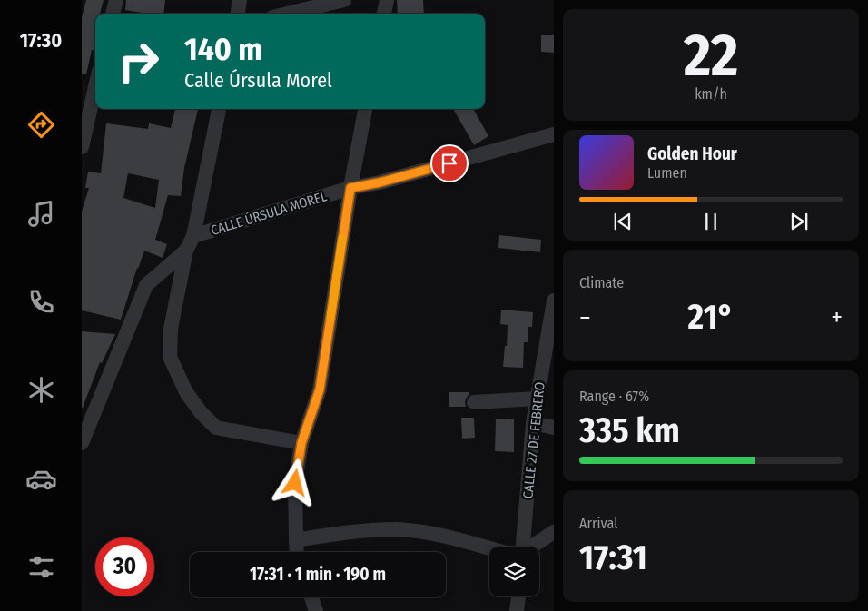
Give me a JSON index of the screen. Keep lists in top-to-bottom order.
{
  "streets": {
    "street": ["CALLE ÚRSULA MOREL", "CALLE 27 DE FEBRERO"]
  },
  "page": {
    "tabs": "17:30",
    "tile": [
      ["22", "km/h"],
      "Climate",
      ["Range · 67%", "335 km"],
      ["Arrival", "17:31"]
    ],
    "turn": ["140 m", "Calle Úrsula Morel"],
    "song": ["Golden Hour", "Lumen"],
    "heat": ["−", "21°", "+"],
    "limit": "30",
    "trip": "17:31 · 1 min · 190 m"
  }
}
